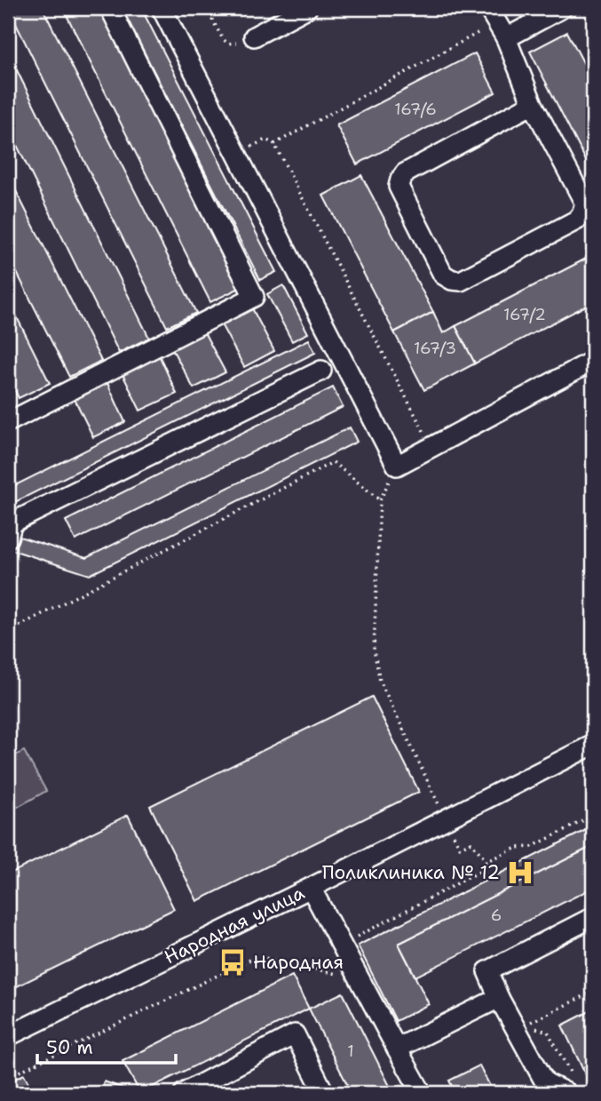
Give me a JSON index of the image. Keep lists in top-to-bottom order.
{
  "streets": {
    "street": ["Народная улица"]
  },
  "places": {
    "hospital": ["Поликлиника № 12"],
    "bus stop": ["Народная"]
  },
  "house_numbers": [
    "167/6",
    "167/2",
    "167/3",
    "6",
    "1"
  ],
  "scale_bar": "50 m"
}
